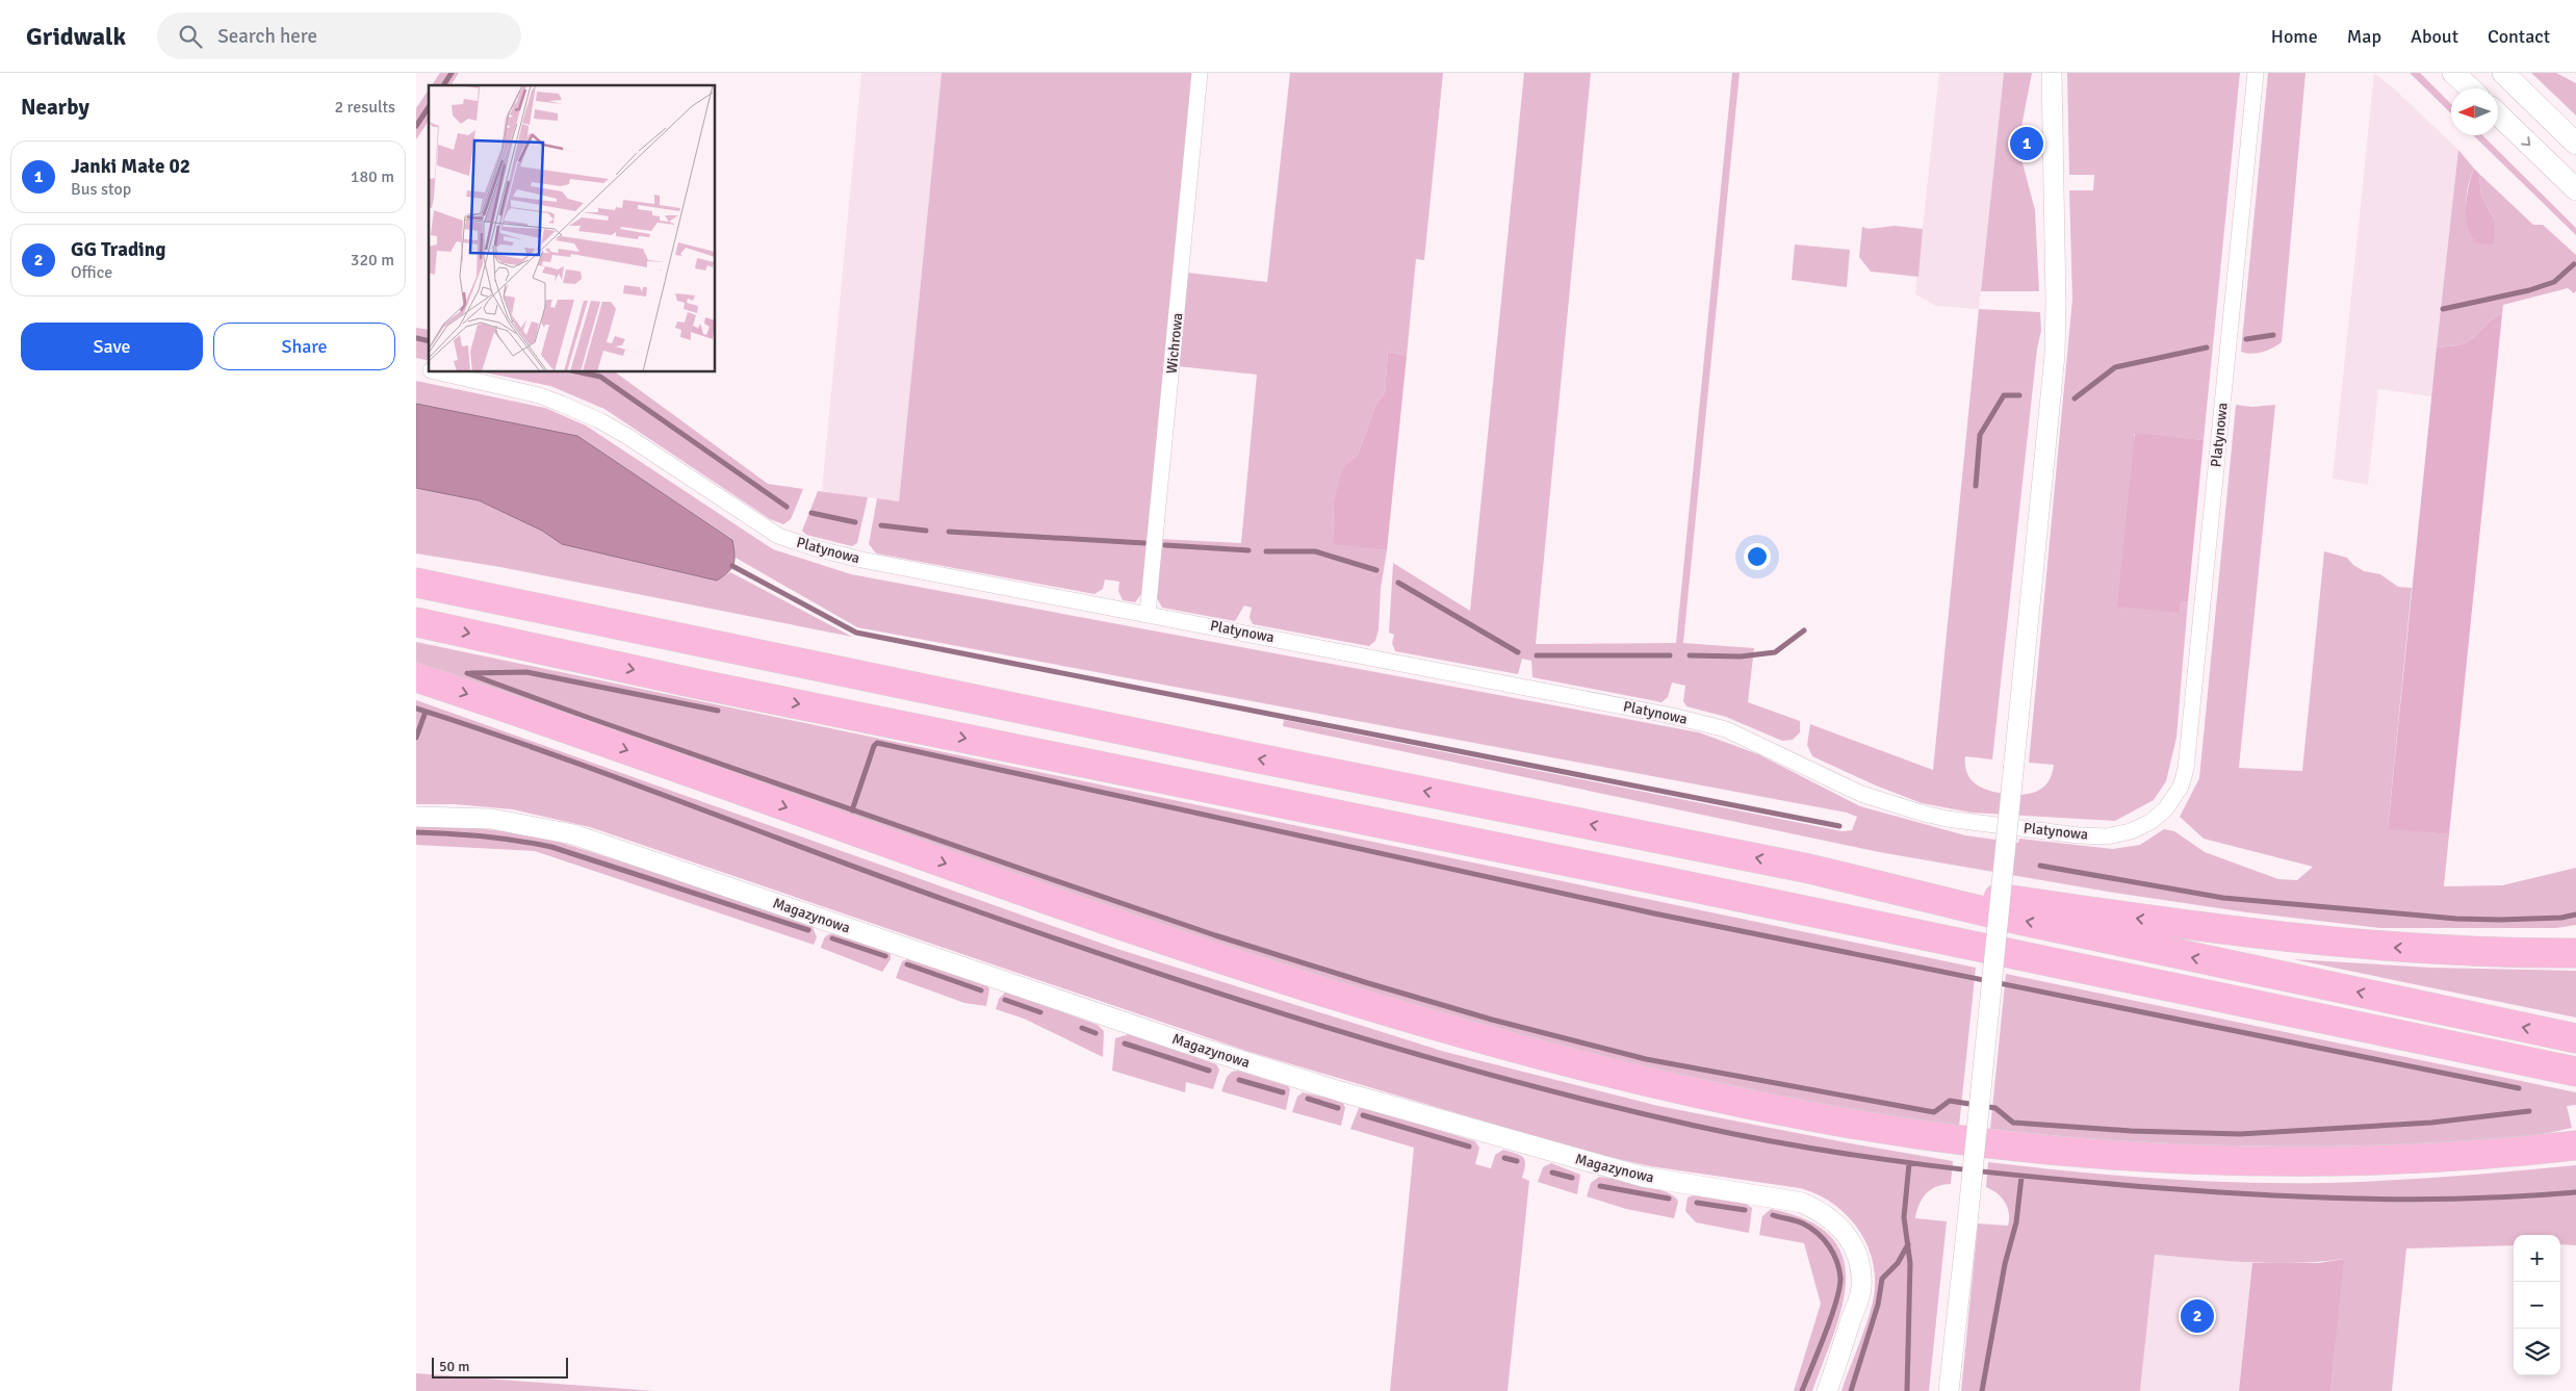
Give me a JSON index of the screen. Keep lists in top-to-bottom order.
{
  "streets": {
    "street": ["Wichrowa", "Platynowa", "Magazynowa"]
  },
  "crossings": [
    ["Wichrowa", "Platynowa"]
  ],
  "scale_bar": "50 m",
  "north": "left",
  "page": {
    "header": "Gridwalk",
    "search": "Search here",
    "nav": [
      "Home",
      "Map",
      "About",
      "Contact"
    ],
    "heading": ["Nearby", "2 results"],
    "pins": ["1", "2"],
    "list": [
      {
        "mark": "1",
        "name": "Janki Małe 02",
        "note": "Bus stop",
        "value": "180 m"
      },
      {
        "mark": "2",
        "name": "GG Trading",
        "note": "Office",
        "value": "320 m"
      }
    ],
    "buttons": ["Save", "Share"],
    "map_buttons": ["+", "−"],
    "scale": "50 m"
  }
}
